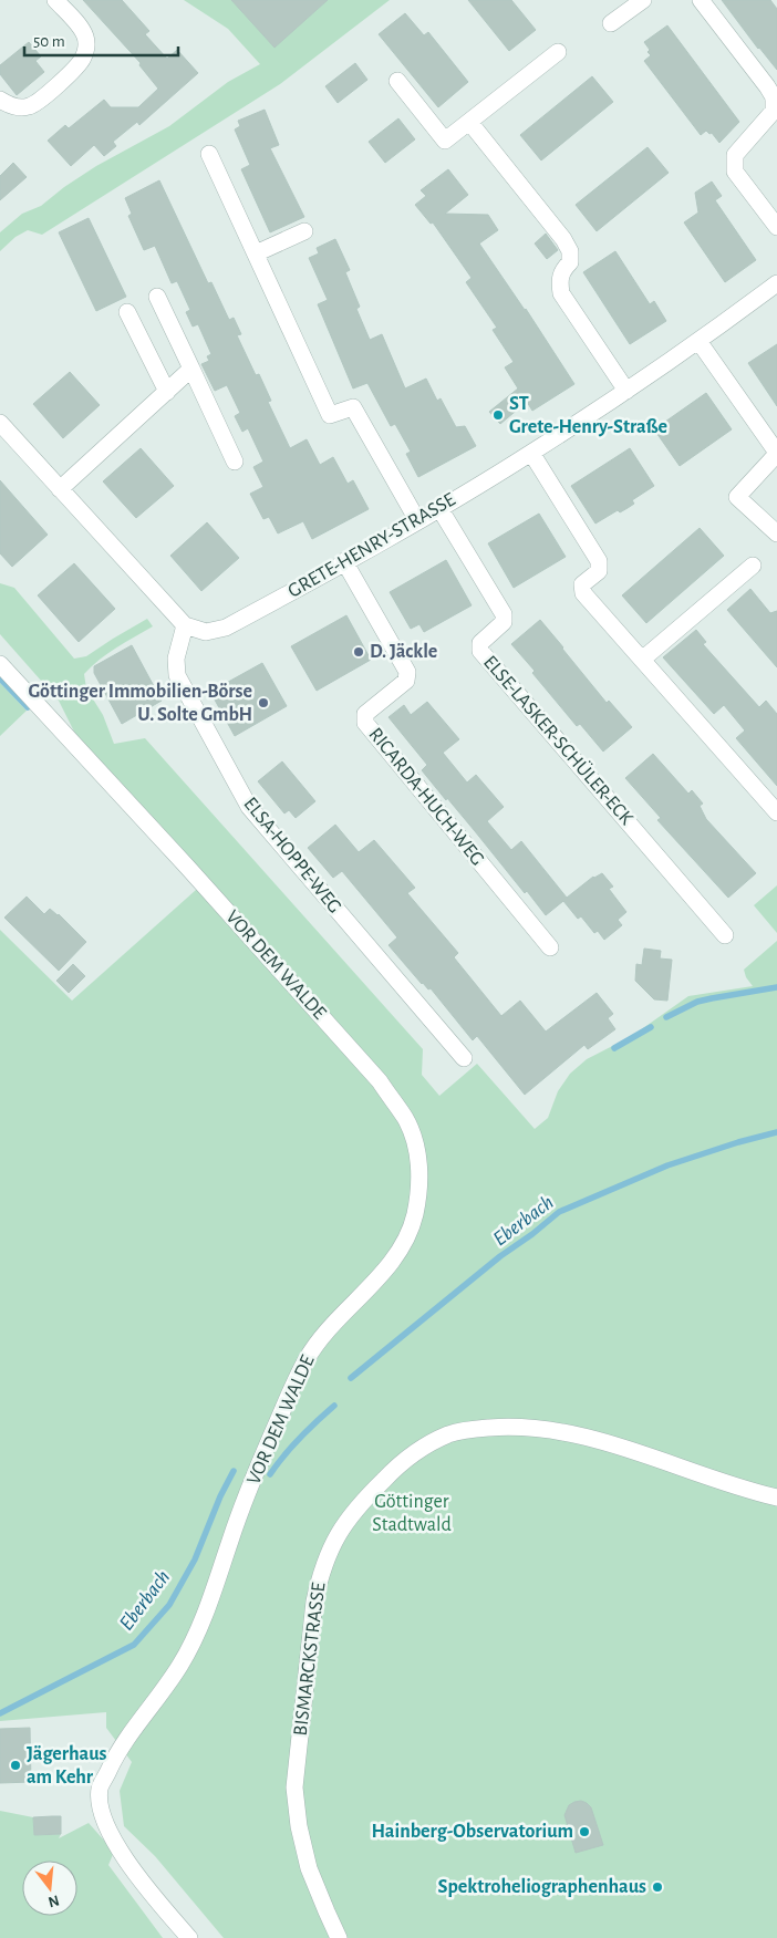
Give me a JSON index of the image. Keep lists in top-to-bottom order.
{
  "streets": {
    "street": [
      "GRETE-HENRY-STRASSE",
      "ELSE-LASKER-SCHÜLER-ECK",
      "RICARDA-HUCH-WEG",
      "ELSA-HOPPE-WEG",
      "VOR DEM WALDE",
      "BISMARCKSTRASSE"
    ]
  },
  "crossings": [
    ["GRETE-HENRY-STRASSE", "ELSE-LASKER-SCHÜLER-ECK"],
    ["GRETE-HENRY-STRASSE", "RICARDA-HUCH-WEG"],
    ["GRETE-HENRY-STRASSE", "ELSA-HOPPE-WEG"]
  ],
  "water": ["Eberbach"],
  "parks": ["Göttinger Stadtwald"],
  "places": [
    "ST Grete-Henry-Straße",
    "D. Jäckle",
    "Göttinger Immobilien-Börse U. Solte GmbH",
    "Jägerhaus am Kehr",
    "Hainberg-Observatorium",
    "Spektroheliographenhaus"
  ],
  "scale_bar": "50 m",
  "north": "bottom"
}
